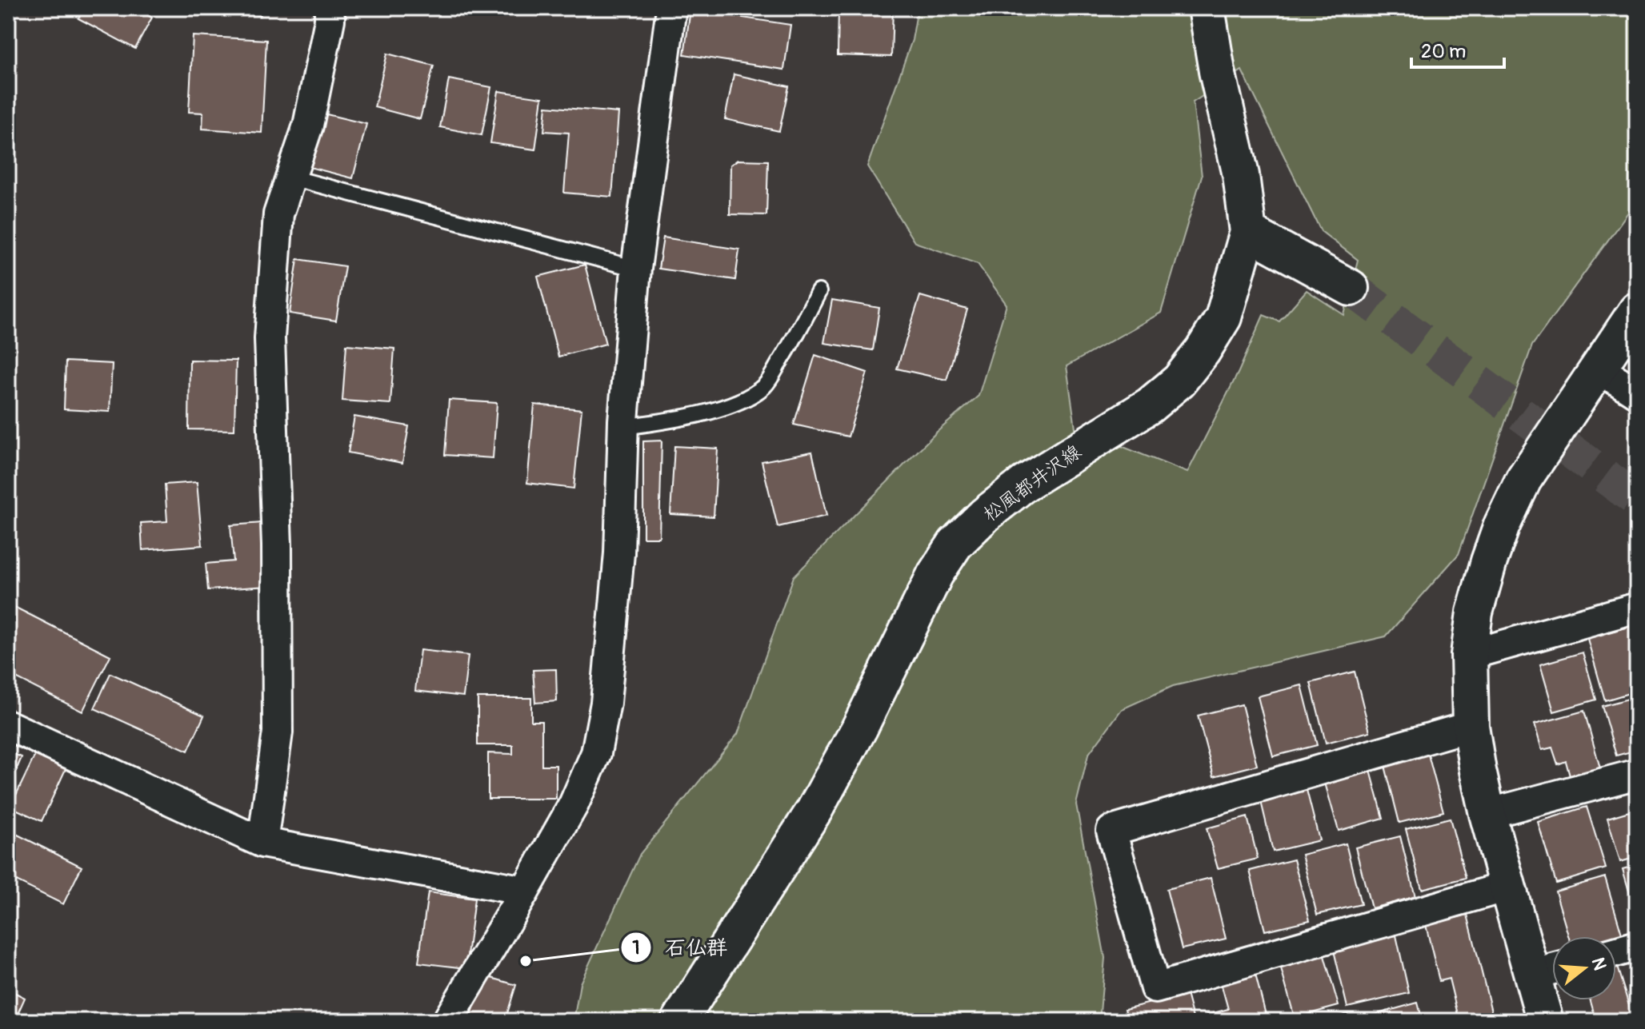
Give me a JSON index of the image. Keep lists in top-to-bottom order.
{
  "streets": {
    "street": ["松風都井沢線"]
  },
  "places": ["石仏群"],
  "scale_bar": "20 m",
  "north": "right"
}
